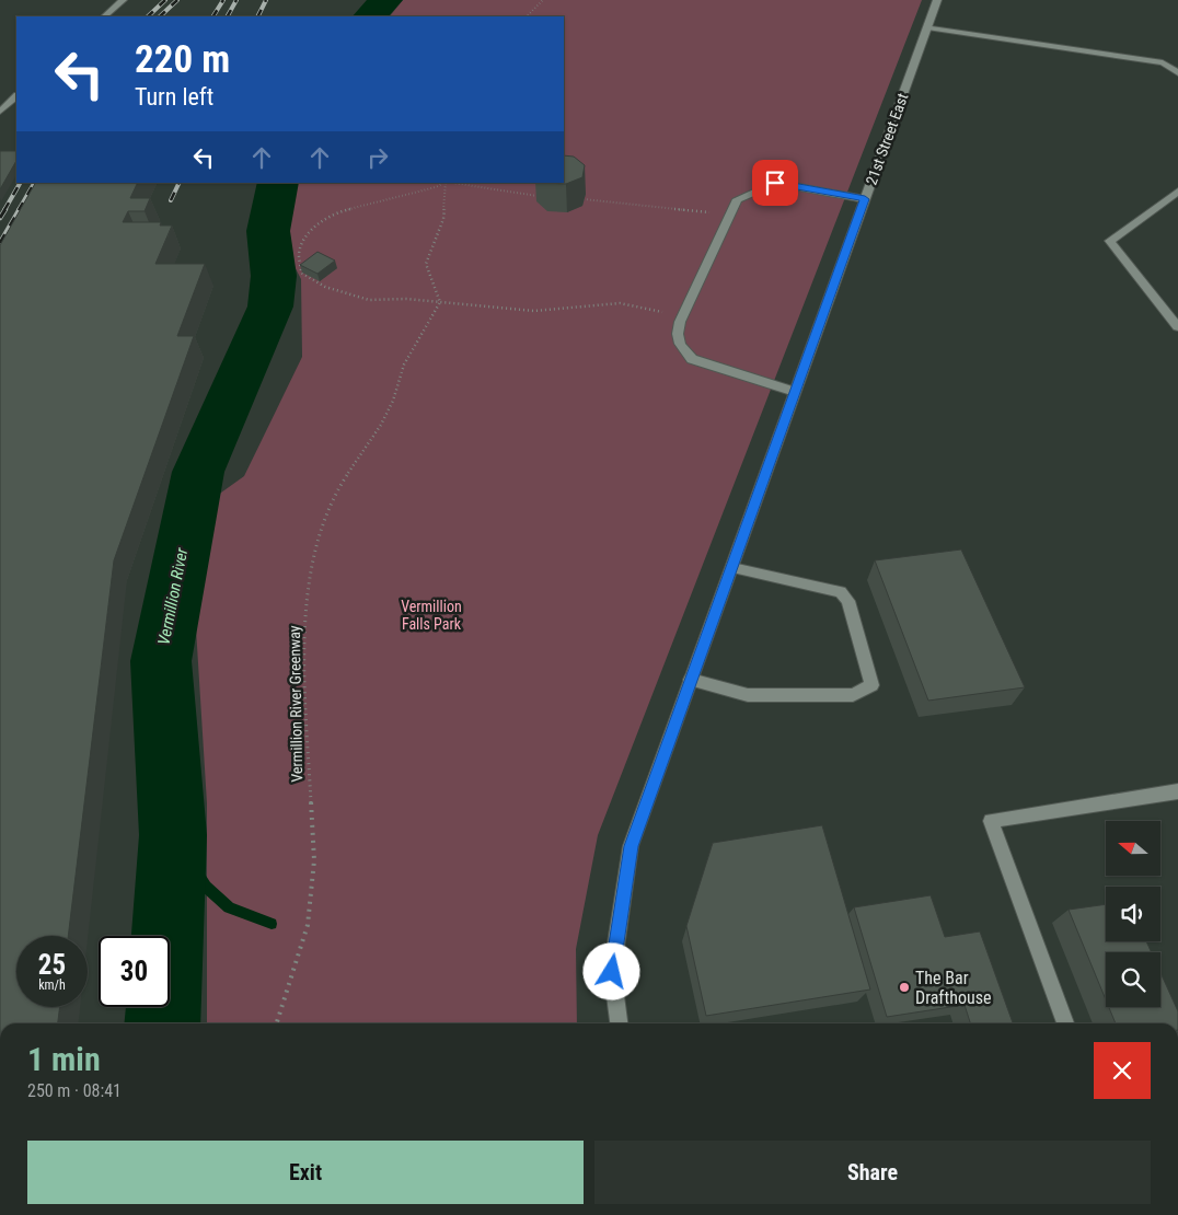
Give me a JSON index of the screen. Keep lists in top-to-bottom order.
{
  "streets": {
    "street": ["21st Street East"],
    "path": ["Vermillion River Greenway"]
  },
  "water": ["Vermillion River"],
  "parks": ["Vermillion Falls Park"],
  "places": ["The Bar Drafthouse"],
  "north": "left",
  "page": {
    "turn": ["220 m", "Turn left"],
    "speed": "25 km/h",
    "limit": "30",
    "heading": ["1 min", "250 m · 08:41"],
    "buttons": ["Exit", "Share"]
  }
}
